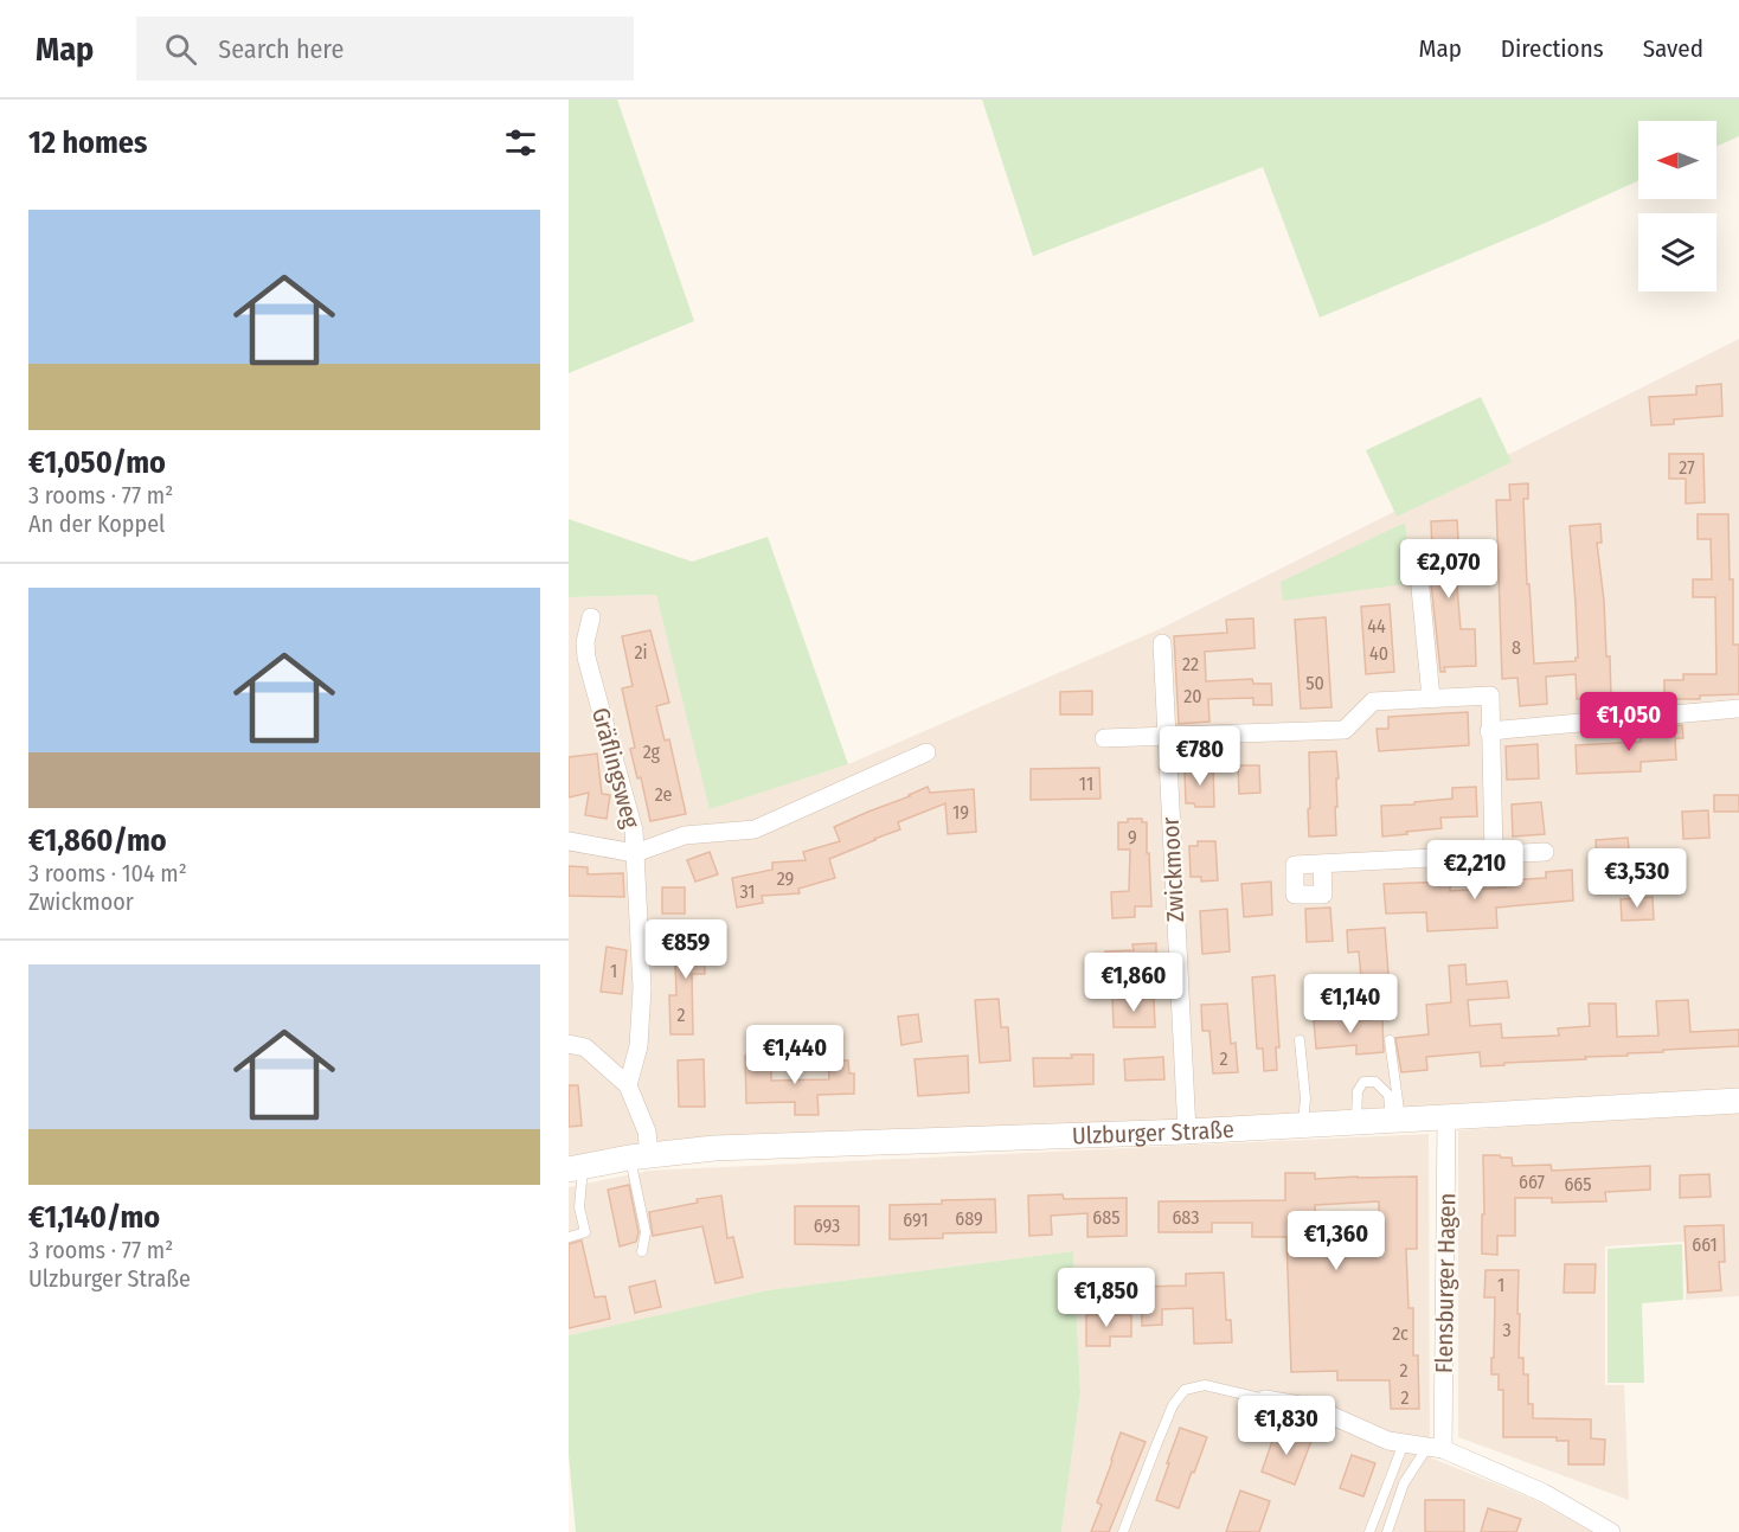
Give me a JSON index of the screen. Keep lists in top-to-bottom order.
{
  "streets": {
    "main road": ["Ulzburger Straße"],
    "street": ["Gräflingsweg", "Zwickmoor", "Flensburger Hagen"]
  },
  "crossings": [
    ["Zwickmoor", "Ulzburger Straße"],
    ["Ulzburger Straße", "Flensburger Hagen"]
  ],
  "house_numbers": [
    "27",
    "44",
    "8",
    "2i",
    "40",
    "22",
    "50",
    "20",
    "2g",
    "11",
    "2e",
    "19",
    "9",
    "29",
    "31",
    "1",
    "2",
    "2",
    "667",
    "665",
    "685",
    "683",
    "689",
    "691",
    "693",
    "661",
    "1",
    "3",
    "2c",
    "2",
    "2"
  ],
  "north": "left",
  "page": {
    "header": "Map",
    "search": "Search here",
    "nav": ["Map", "Directions", "Saved"],
    "heading": "12 homes",
    "list": [
      {
        "name": "€1,050/mo",
        "note": "3 rooms · 77 m² · An der Koppel"
      },
      {
        "name": "€1,860/mo",
        "note": "3 rooms · 104 m² · Zwickmoor"
      },
      {
        "name": "€1,140/mo",
        "note": "3 rooms · 77 m² · Ulzburger Straße"
      }
    ],
    "price": [
      "€2,070",
      "€1,050",
      "€780",
      "€2,210",
      "€3,530",
      "€859",
      "€1,860",
      "€1,140",
      "€1,440",
      "€1,360",
      "€1,850",
      "€1,830"
    ]
  }
}
